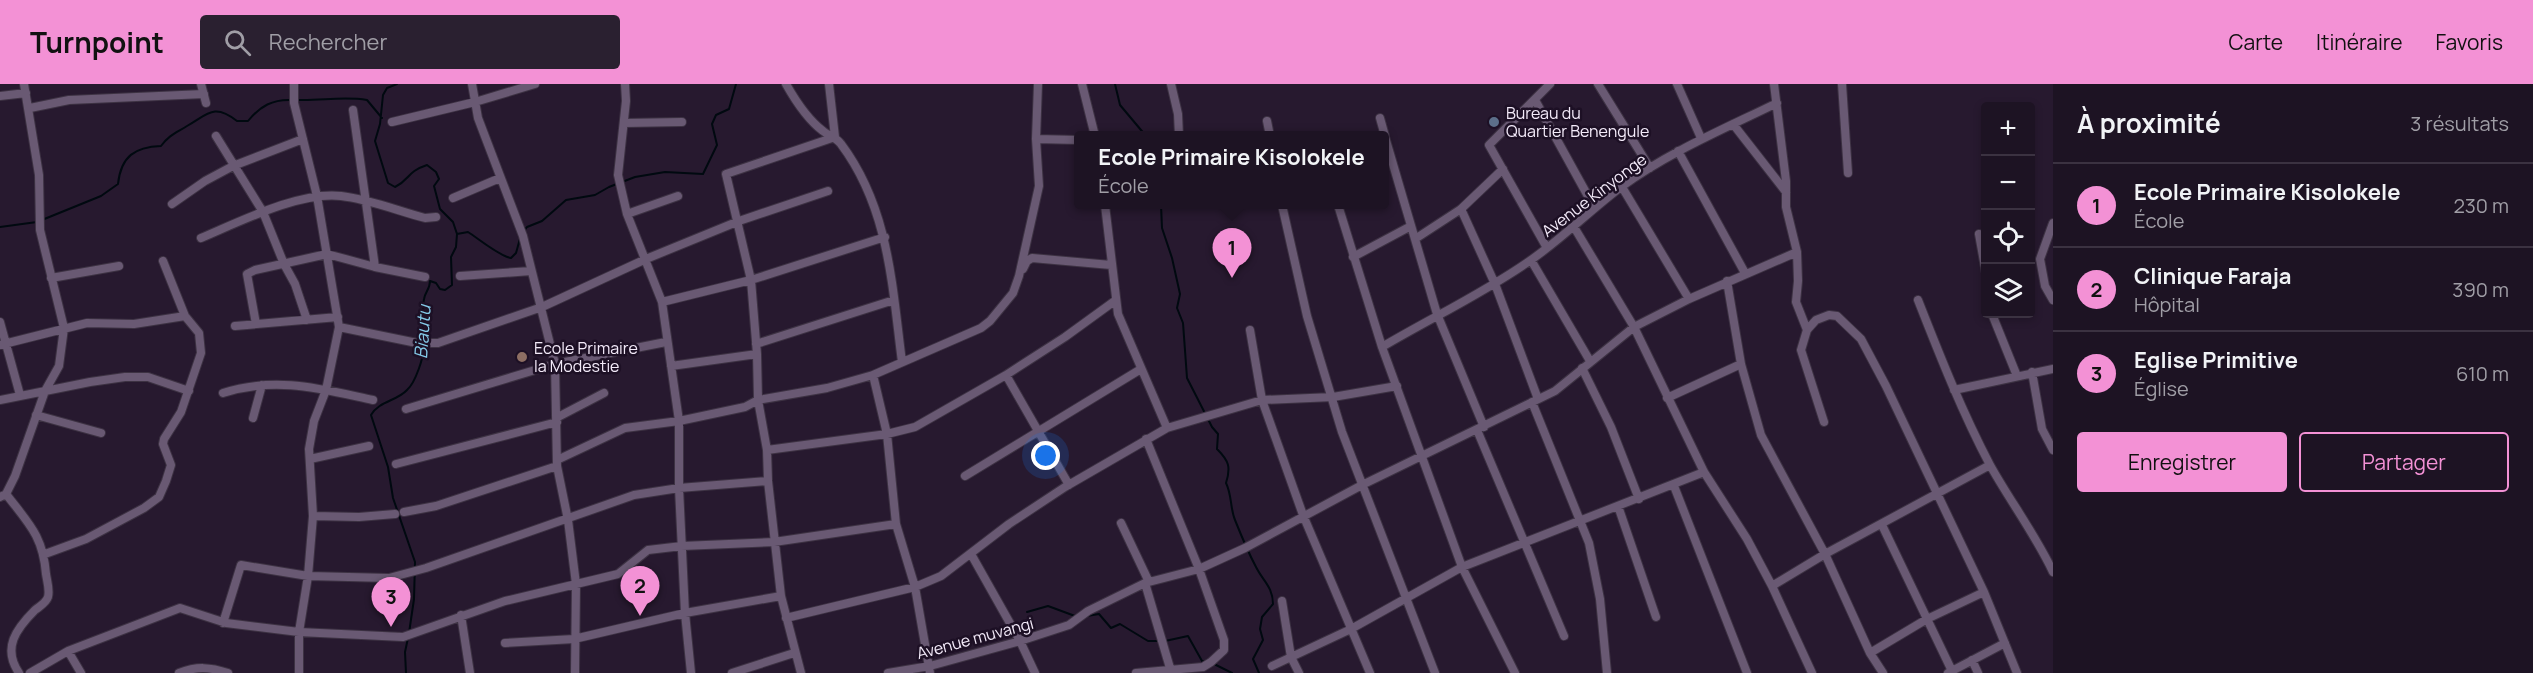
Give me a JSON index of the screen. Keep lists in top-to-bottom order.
{
  "streets": {
    "street": ["Avenue Kinyonge", "Avenue muvangi"]
  },
  "water": ["Biautu"],
  "places": ["Bureau du Quartier Benengule", "Ecole Primaire la Modestie"],
  "page": {
    "header": "Turnpoint",
    "search": "Rechercher",
    "nav": ["Carte", "Itinéraire", "Favoris"],
    "heading": ["À proximité", "3 résultats"],
    "map_buttons": ["+", "−"],
    "popup": ["Ecole Primaire Kisolokele", "École"],
    "list": [
      {
        "mark": "1",
        "name": "Ecole Primaire Kisolokele",
        "note": "École",
        "value": "230 m"
      },
      {
        "mark": "2",
        "name": "Clinique Faraja",
        "note": "Hôpital",
        "value": "390 m"
      },
      {
        "mark": "3",
        "name": "Eglise Primitive",
        "note": "Église",
        "value": "610 m"
      }
    ],
    "pins": ["1", "2", "3"],
    "buttons": ["Enregistrer", "Partager"]
  }
}
